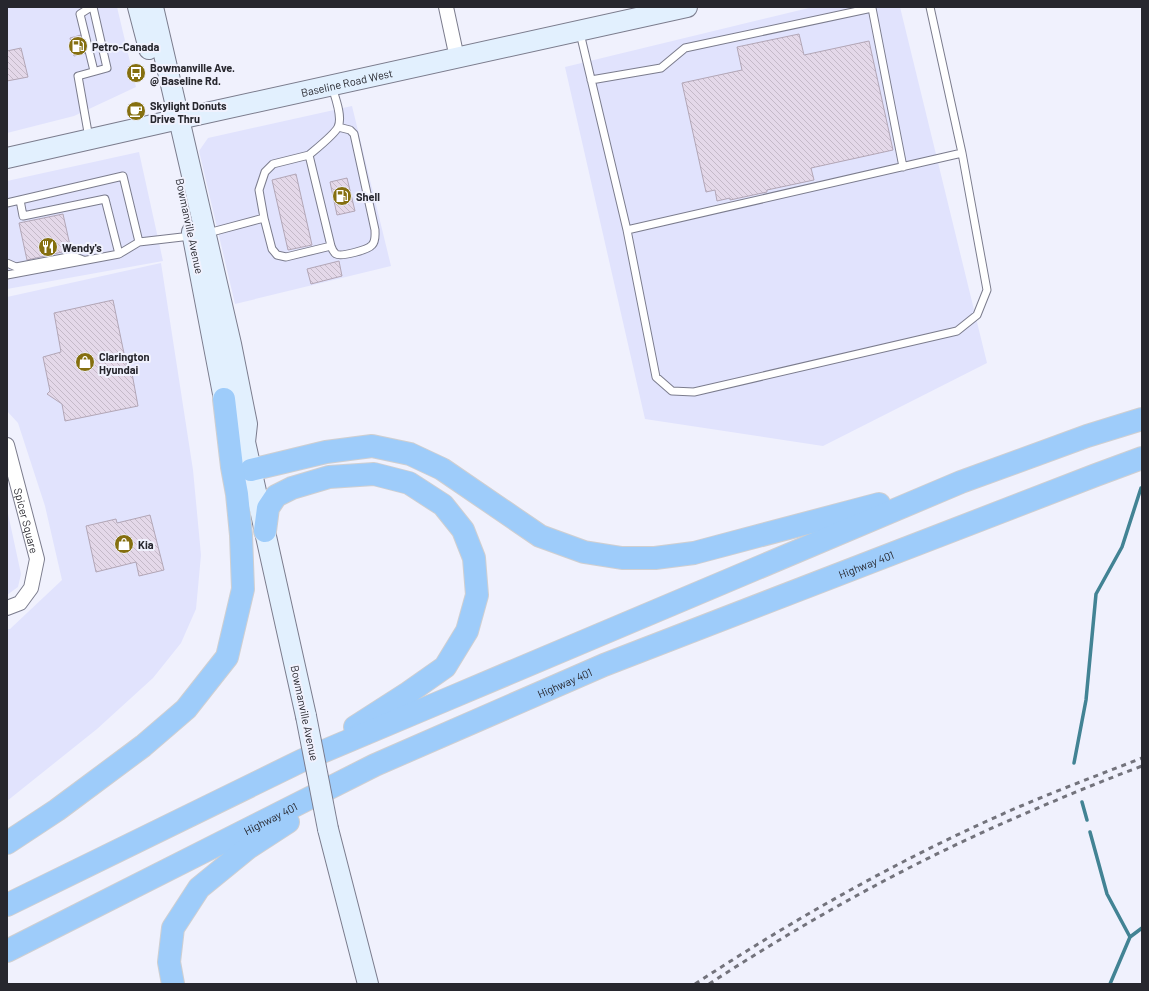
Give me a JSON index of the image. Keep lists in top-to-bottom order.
{
  "streets": {
    "highway": ["Highway 401"],
    "main road": ["Baseline Road West", "Bowmanville Avenue"],
    "street": ["Spicer Square"]
  },
  "crossings": [
    ["Baseline Road West", "Bowmanville Avenue"]
  ],
  "places": {
    "fuel station": ["Petro-Canada", "Shell"],
    "bus stop": ["Bowmanville Ave. @ Baseline Rd."],
    "cafe": ["Skylight Donuts Drive Thru"],
    "restaurant": ["Wendy's"],
    "shop": ["Clarington Hyundai", "Kia"]
  }
}
